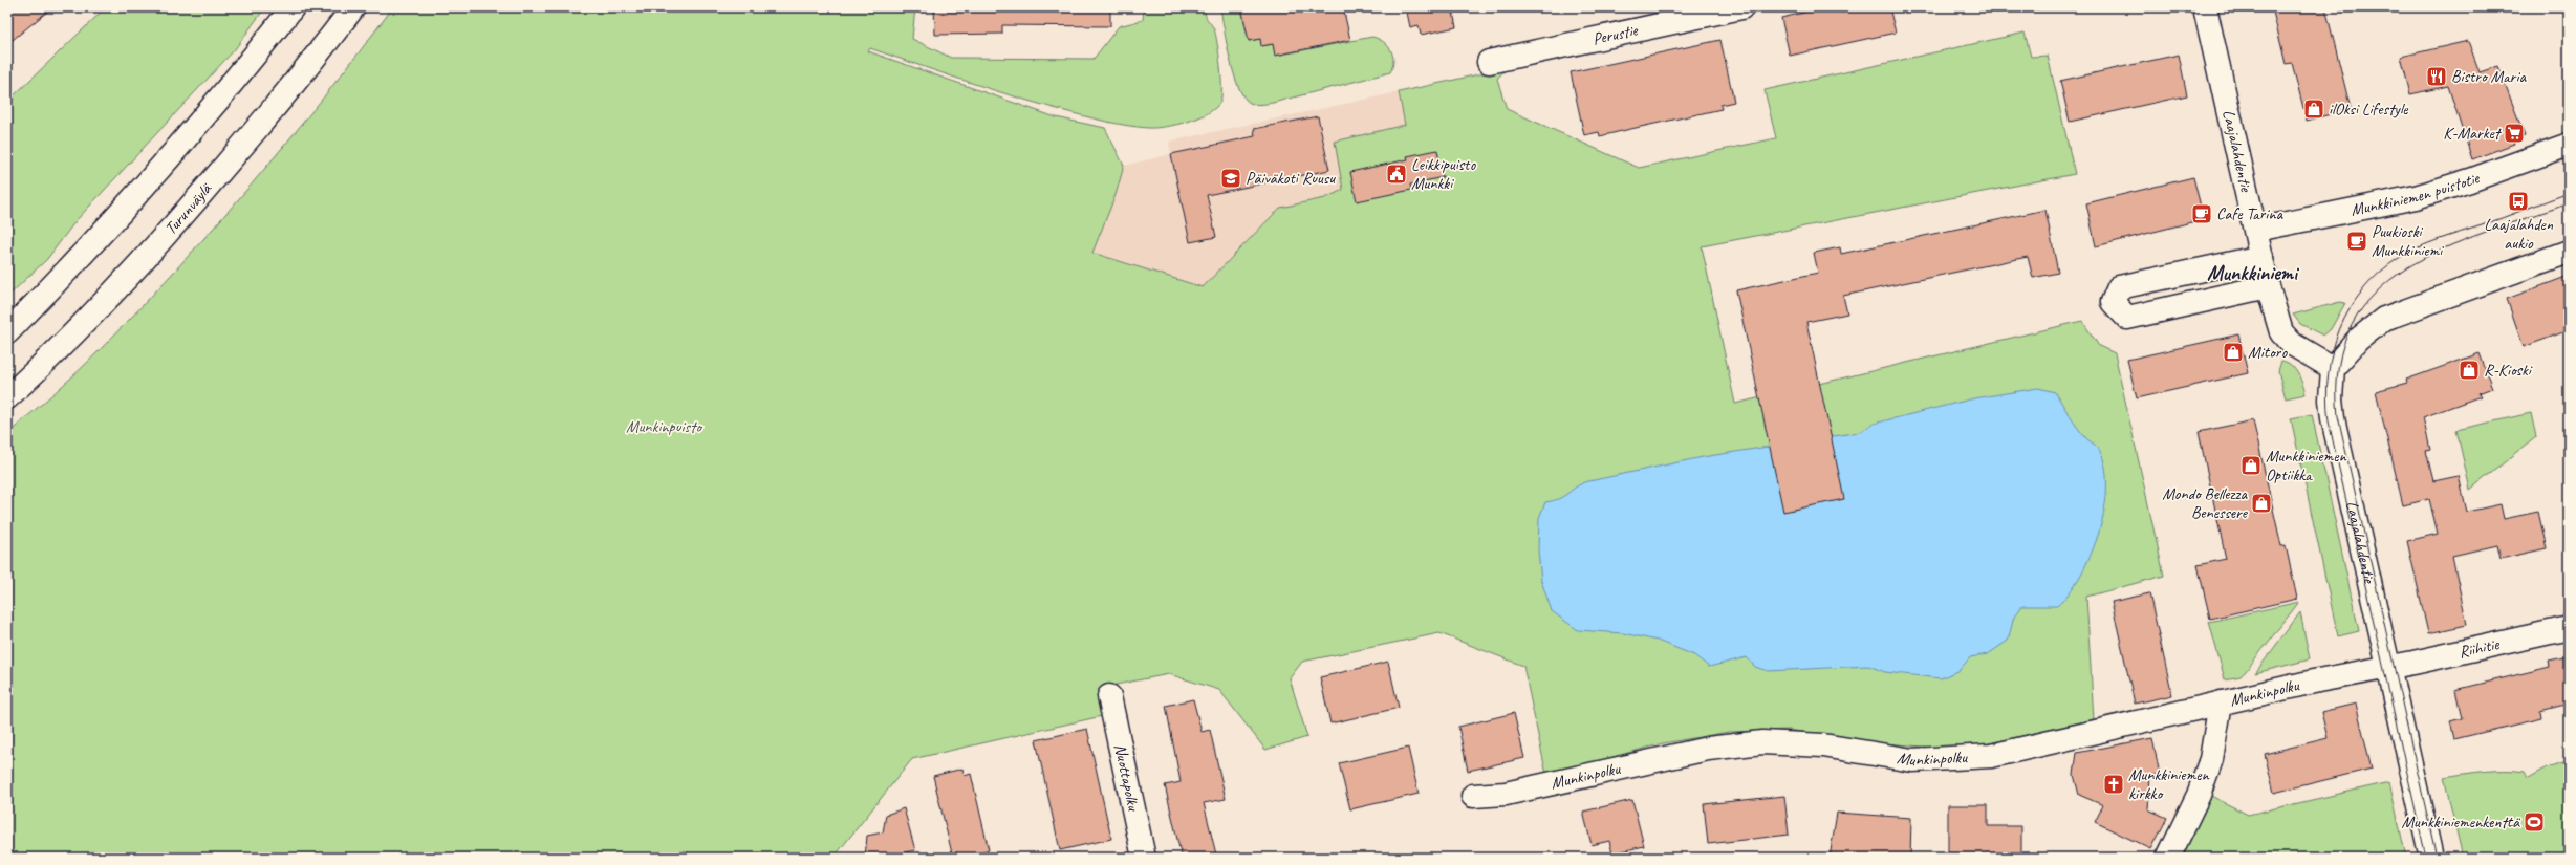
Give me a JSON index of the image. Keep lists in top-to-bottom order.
{
  "streets": {
    "main road": [
      "Perustie",
      "Laajalahdentie",
      "Munkkiniemen puistotie",
      "Turunväylä",
      "Riihitie",
      "Munkinpolku",
      "Nuottapolku"
    ]
  },
  "crossings": [
    ["Laajalahdentie", "Munkkiniemen puistotie"],
    ["Laajalahdentie", "Riihitie"],
    ["Laajalahdentie", "Munkinpolku"],
    ["Riihitie", "Munkinpolku"]
  ],
  "districts": ["Munkkiniemi"],
  "parks": ["Munkinpuisto"],
  "places": {
    "restaurant": ["Bistro Maria"],
    "shop": [
      "ilOksi Lifestyle",
      "Mitoro",
      "R-Kioski",
      "Munkkiniemen Optiikka",
      "Mondo Bellezza Benessere"
    ],
    "supermarket": ["K-Market"],
    "public building": ["Leikkipuisto Munkki"],
    "school or university": ["Päiväkoti Ruusu"],
    "bus stop": ["Laajalahden aukio"],
    "cafe": ["Cafe Tarina", "Puukioski Munkkiniemi"],
    "church": ["Munkkiniemen kirkko"],
    "sports": ["Munkkiniemenkenttä"]
  }
}
